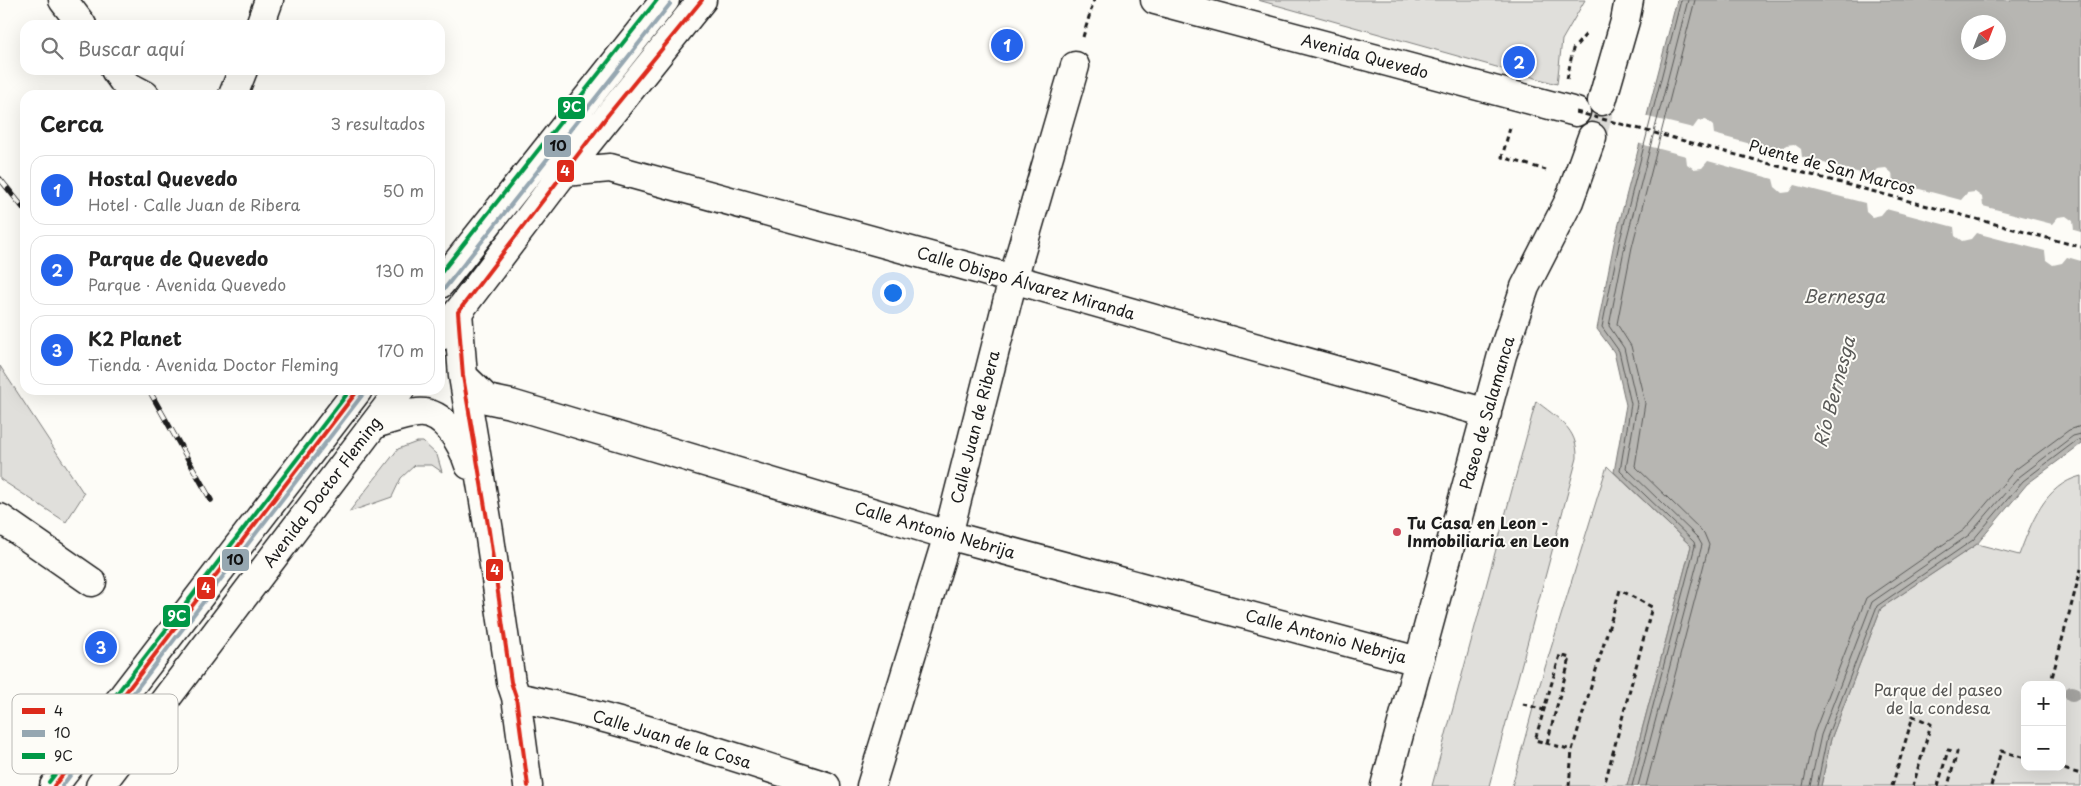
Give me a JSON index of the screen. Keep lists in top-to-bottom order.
{
  "streets": {
    "street": [
      "Avenida Quevedo",
      "Calle Obispo Álvarez Miranda",
      "Paseo de Salamanca",
      "Calle Juan de Ribera",
      "Avenida Doctor Fleming",
      "Calle Antonio Nebrija",
      "Calle Juan de la Cosa"
    ],
    "path": ["Puente de San Marcos"]
  },
  "crossings": [
    ["Avenida Quevedo", "Puente de San Marcos"],
    ["Calle Obispo Álvarez Miranda", "Paseo de Salamanca"],
    ["Calle Obispo Álvarez Miranda", "Calle Juan de Ribera"],
    ["Paseo de Salamanca", "Calle Antonio Nebrija"],
    ["Calle Juan de Ribera", "Calle Antonio Nebrija"]
  ],
  "water": ["Bernesga", "Río Bernesga"],
  "parks": ["Parque del paseo de la condesa"],
  "places": ["Tu Casa en Leon - Inmobiliaria en Leon"],
  "lines": ["transit line 4", "transit line 9C", "transit line 10"],
  "legend": ["4", "10", "9C"],
  "north": "top right",
  "page": {
    "search": "Buscar aquí",
    "pins": ["1", "2", "3"],
    "heading": ["Cerca", "3 resultados"],
    "list": [
      {
        "mark": "1",
        "name": "Hostal Quevedo",
        "note": "Hotel · Calle Juan de Ribera",
        "value": "50 m"
      },
      {
        "mark": "2",
        "name": "Parque de Quevedo",
        "note": "Parque · Avenida Quevedo",
        "value": "130 m"
      },
      {
        "mark": "3",
        "name": "K2 Planet",
        "note": "Tienda · Avenida Doctor Fleming",
        "value": "170 m"
      }
    ],
    "map_buttons": ["+", "−"]
  }
}
